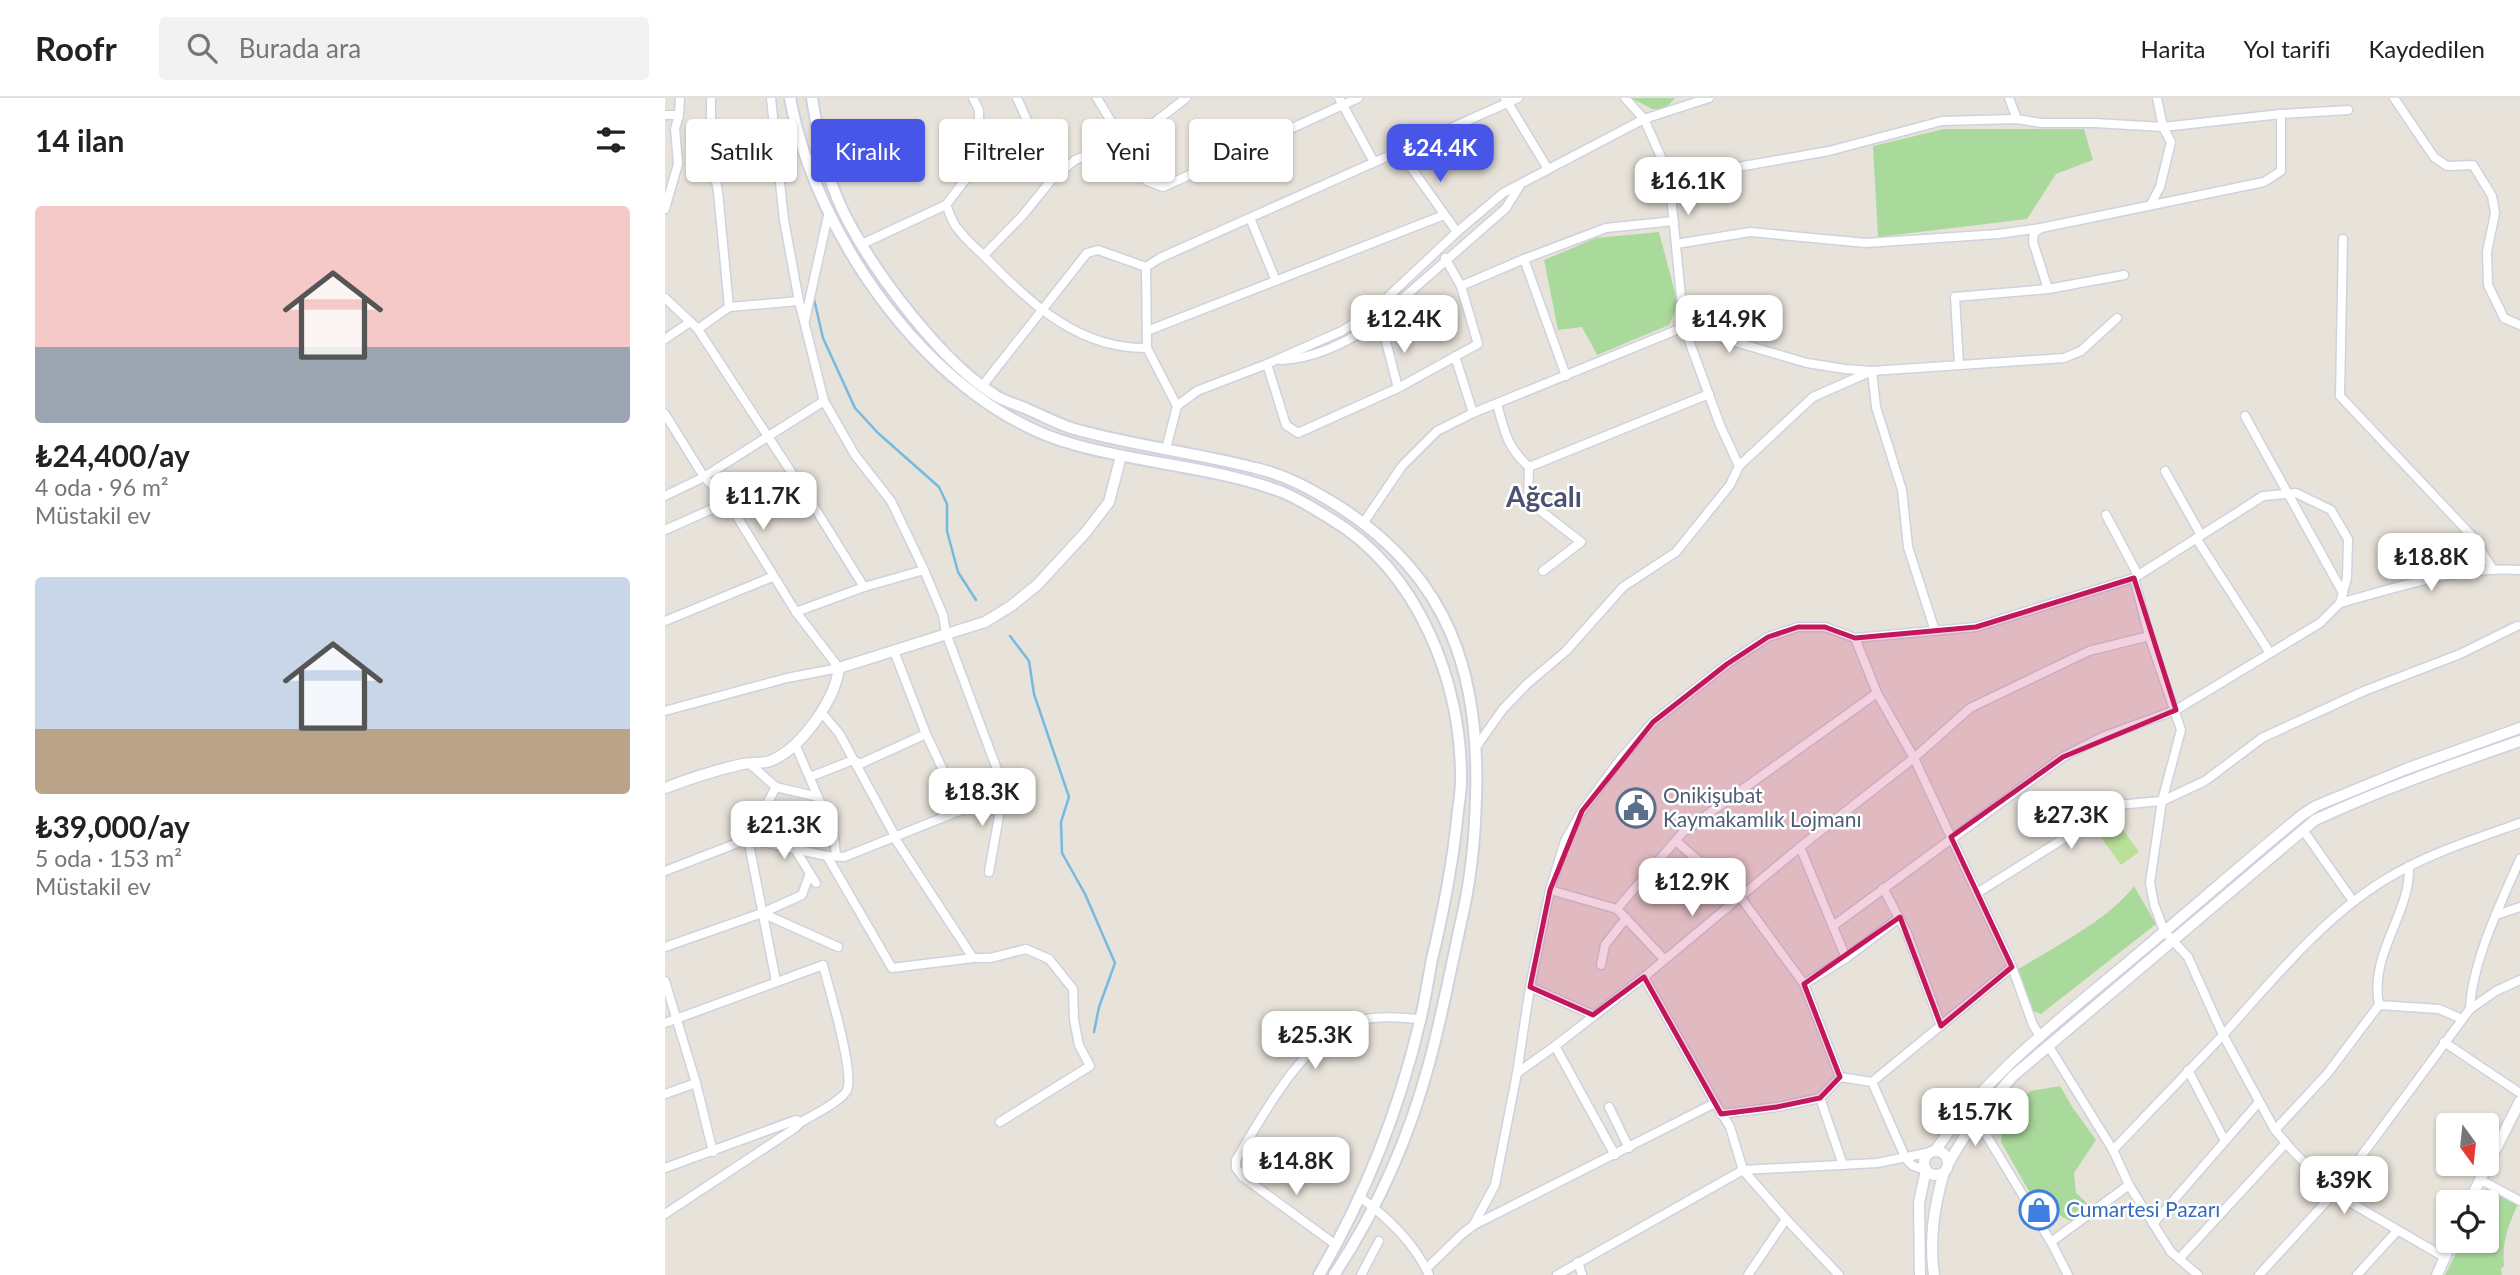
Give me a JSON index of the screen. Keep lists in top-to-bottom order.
{
  "districts": ["Ağcalı"],
  "places": {
    "public building": ["Onikişubat Kaymakamlık Lojmanı"],
    "shop": ["Cumartesi Pazarı"]
  },
  "north": "bottom",
  "page": {
    "header": "Roofr",
    "search": "Burada ara",
    "nav": ["Harita", "Yol tarifi", "Kaydedilen"],
    "heading": "14 ilan",
    "chip": [
      "Satılık",
      "Kiralık",
      "Filtreler",
      "Yeni",
      "Daire"
    ],
    "price": [
      "₺24.4K",
      "₺16.1K",
      "₺12.4K",
      "₺14.9K",
      "₺11.7K",
      "₺18.8K",
      "₺18.3K",
      "₺27.3K",
      "₺21.3K",
      "₺12.9K",
      "₺25.3K",
      "₺15.7K",
      "₺14.8K",
      "₺39K"
    ],
    "list": [
      {
        "name": "₺24,400/ay",
        "note": "4 oda · 96 m² · Müstakil ev"
      },
      {
        "name": "₺39,000/ay",
        "note": "5 oda · 153 m² · Müstakil ev"
      }
    ]
  }
}
